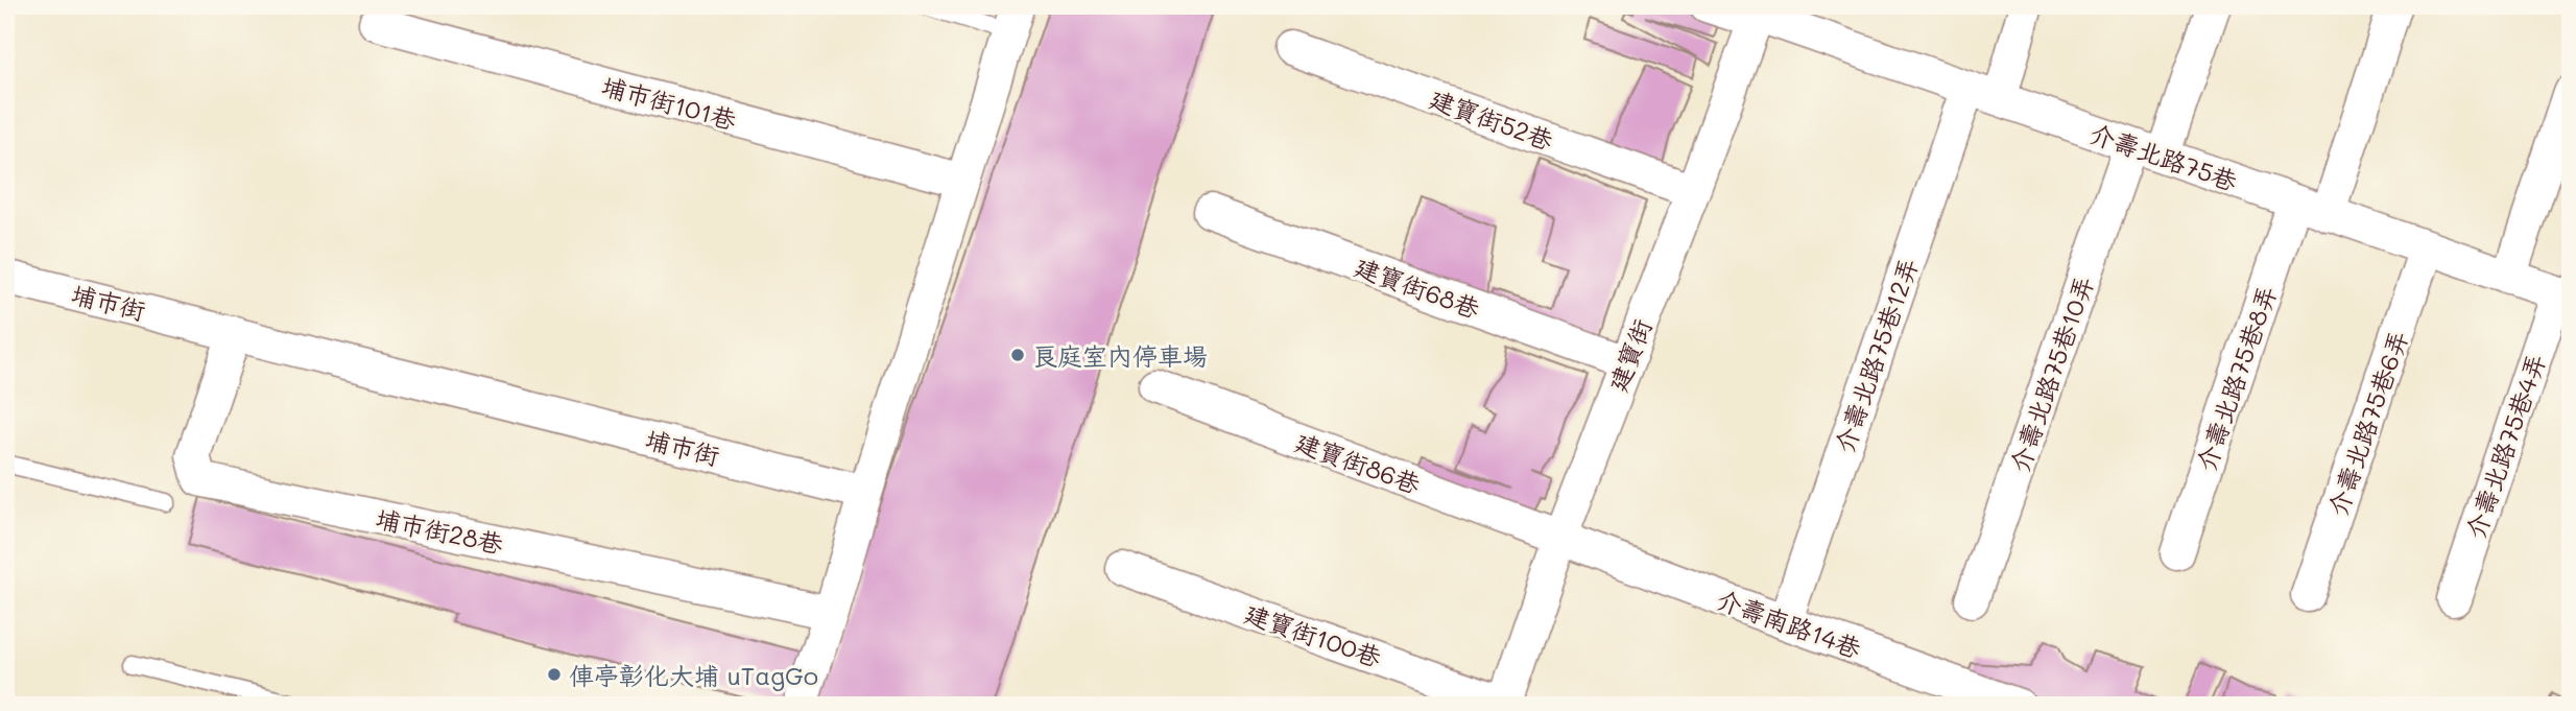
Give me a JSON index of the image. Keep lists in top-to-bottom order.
{
  "streets": {
    "street": [
      "埔市街101巷",
      "建寶街52巷",
      "介壽北路75巷",
      "建寶街68巷",
      "埔市街",
      "建寶街",
      "介壽北路75巷12弄",
      "介壽北路75巷10弄",
      "介壽北路75巷8弄",
      "介壽北路75巷6弄",
      "介壽北路75巷4弄",
      "建寶街86巷",
      "埔市街28巷",
      "介壽南路14巷",
      "建寶街100巷"
    ]
  },
  "crossings": [
    ["建寶街52巷", "建寶街"],
    ["介壽北路75巷", "建寶街"],
    ["介壽北路75巷", "介壽北路75巷12弄"],
    ["介壽北路75巷", "介壽北路75巷10弄"],
    ["介壽北路75巷", "介壽北路75巷8弄"],
    ["介壽北路75巷", "介壽北路75巷6弄"],
    ["介壽北路75巷", "介壽北路75巷4弄"],
    ["建寶街68巷", "建寶街"],
    ["埔市街", "埔市街28巷"],
    ["建寶街", "建寶街86巷"],
    ["建寶街", "介壽南路14巷"],
    ["建寶街", "建寶街100巷"],
    ["介壽北路75巷12弄", "介壽南路14巷"],
    ["建寶街86巷", "介壽南路14巷"]
  ],
  "places": ["良庭室內停車場", "俥亭彰化大埔 uTagGo"]
}
